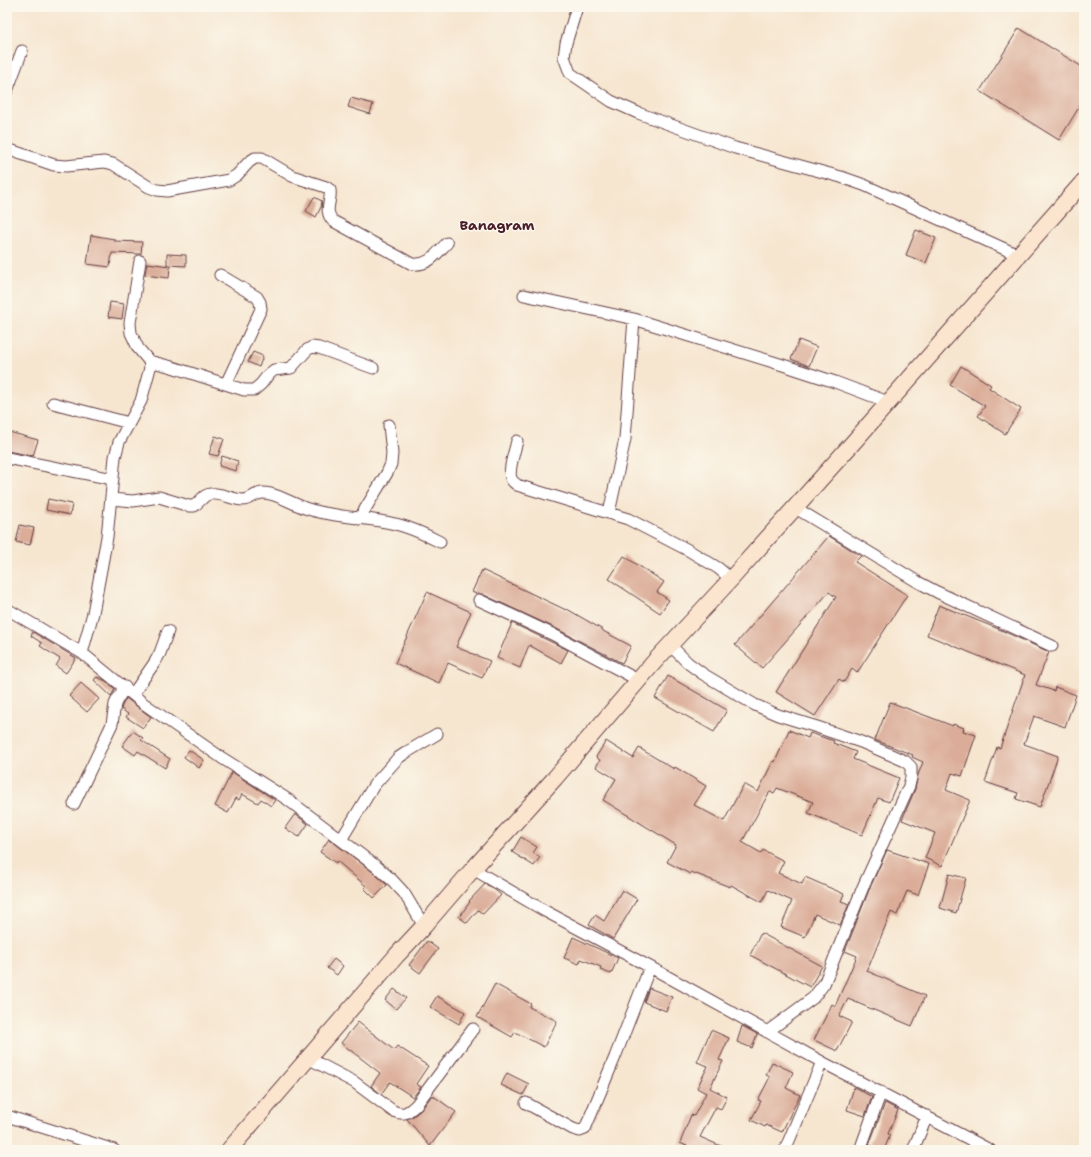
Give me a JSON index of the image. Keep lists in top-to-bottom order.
{
  "districts": ["Banagram"]
}
